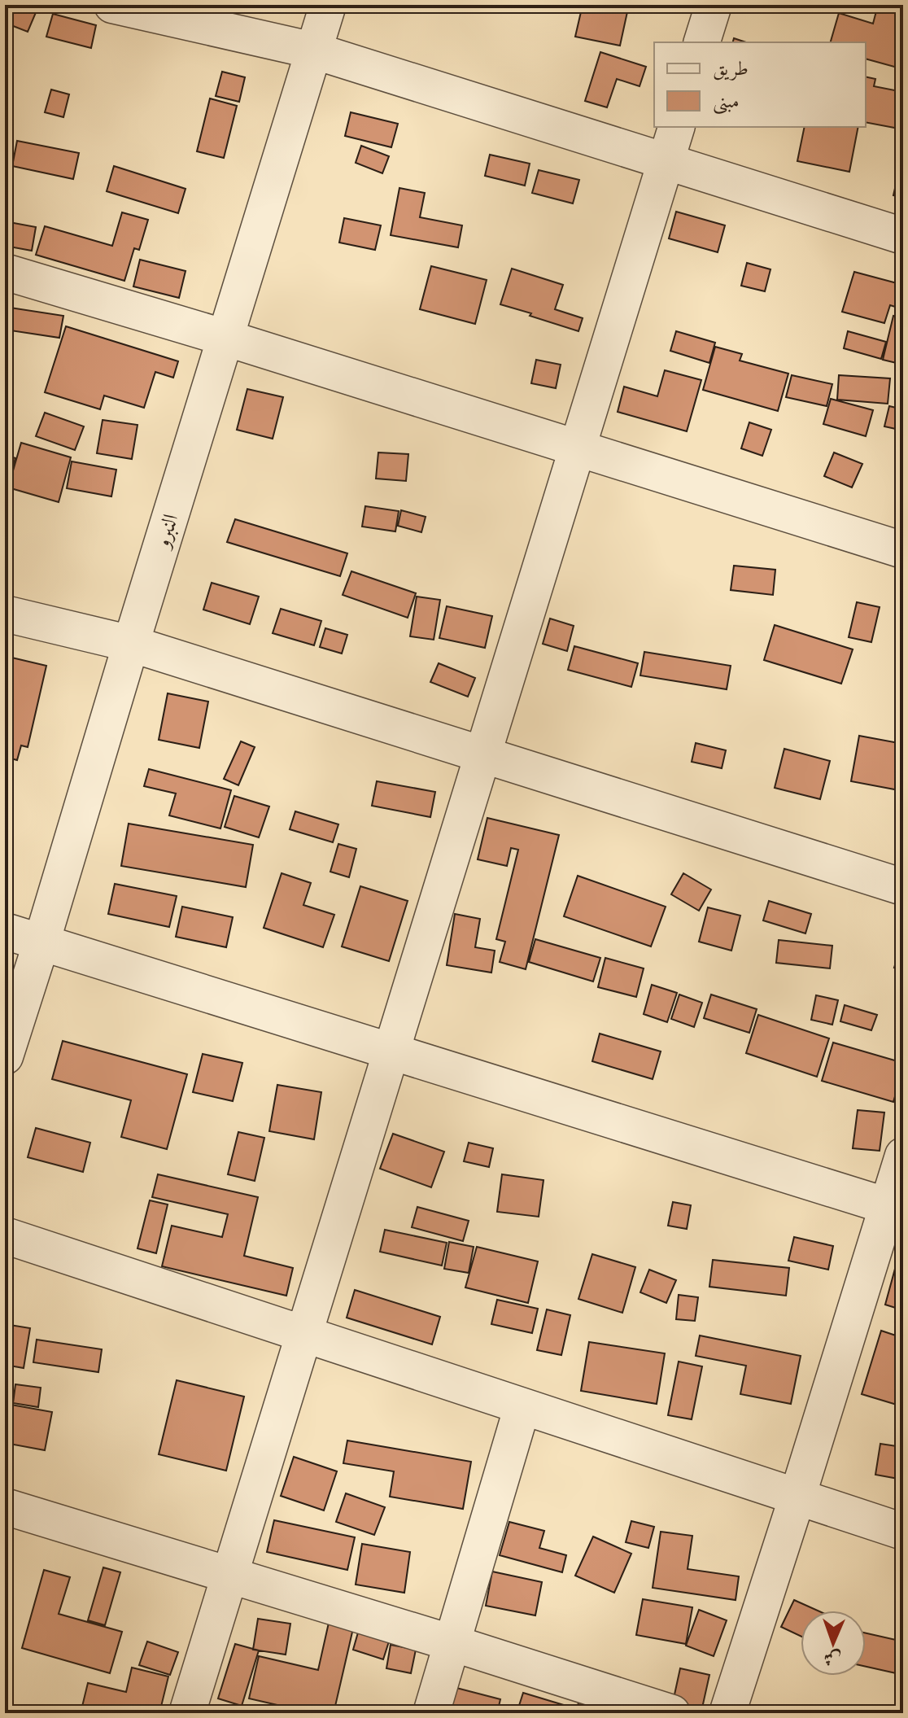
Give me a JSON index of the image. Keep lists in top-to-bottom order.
{
  "streets": {
    "street": ["النبرو"]
  },
  "legend": ["طريق", "مبنى"],
  "north": "bottom"
}
